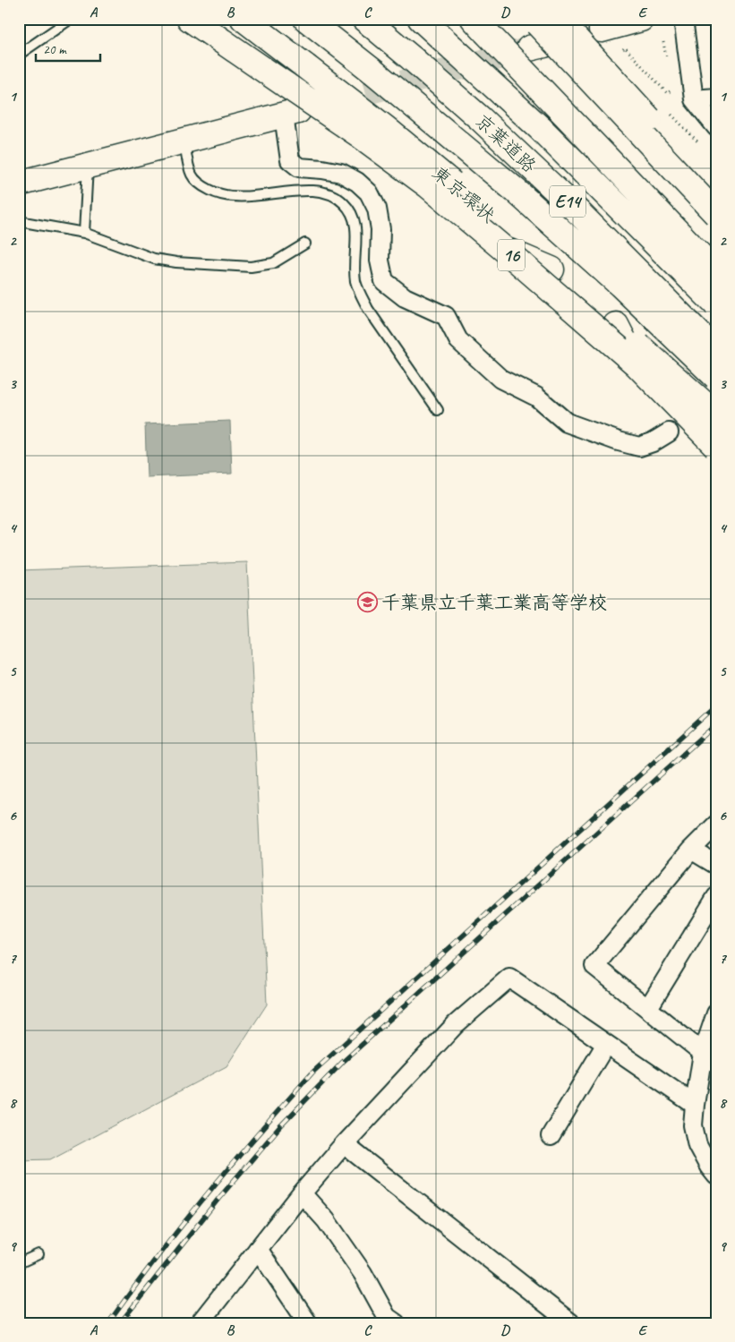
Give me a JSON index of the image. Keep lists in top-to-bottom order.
{
  "streets": {
    "main road": [
      "京葉道路",
      "東京環状",
      "E14",
      "16"
    ]
  },
  "crossings": [
    ["東京環状", "16"]
  ],
  "places": {
    "school or university": ["千葉県立千葉工業高等学校"]
  },
  "scale_bar": "20 m",
  "grid": {
    "columns": [
      "A",
      "B",
      "C",
      "D",
      "E"
    ],
    "rows": [
      "1",
      "2",
      "3",
      "4",
      "5",
      "6",
      "7",
      "8",
      "9"
    ]
  }
}
